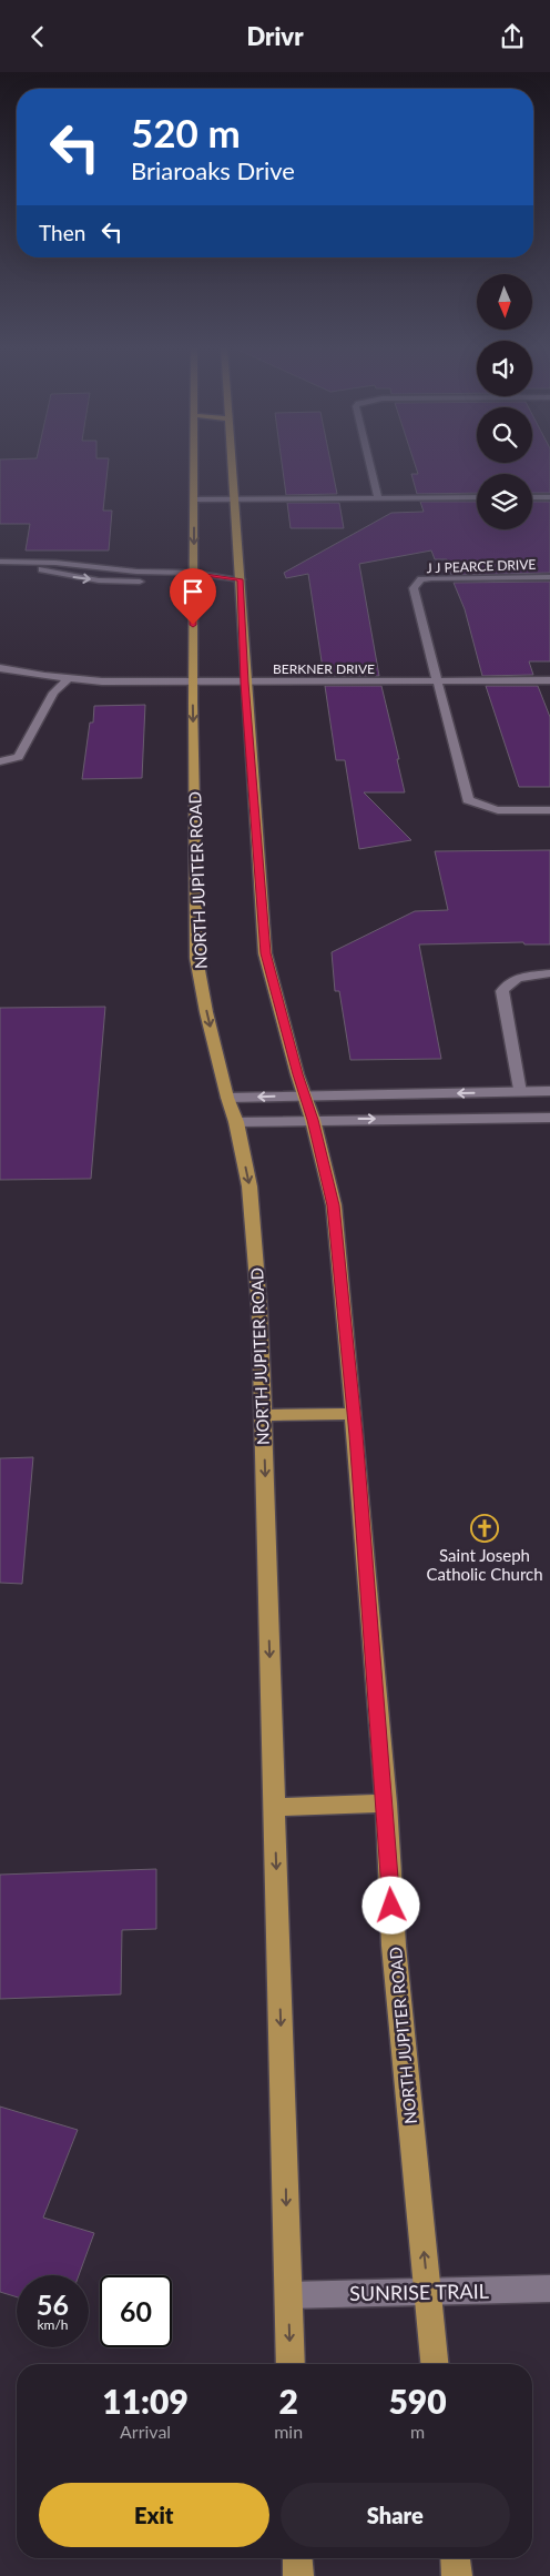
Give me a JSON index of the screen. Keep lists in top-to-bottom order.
{
  "streets": {
    "main road": ["NORTH JUPITER ROAD"],
    "street": ["J J PEARCE DRIVE", "BERKNER DRIVE", "SUNRISE TRAIL"]
  },
  "crossings": [
    ["J J PEARCE DRIVE", "BERKNER DRIVE"],
    ["BERKNER DRIVE", "NORTH JUPITER ROAD"],
    ["NORTH JUPITER ROAD", "SUNRISE TRAIL"]
  ],
  "places": {
    "church": ["Saint Joseph Catholic Church"]
  },
  "north": "bottom",
  "page": {
    "header": "Drivr",
    "turn": ["520 m", "Briaroaks Drive"],
    "then": "Then",
    "speed": "56 km/h",
    "limit": "60",
    "eta": [
      "11:09",
      "Arrival",
      "2",
      "min",
      "590",
      "m"
    ],
    "buttons": ["Exit", "Share"]
  }
}
